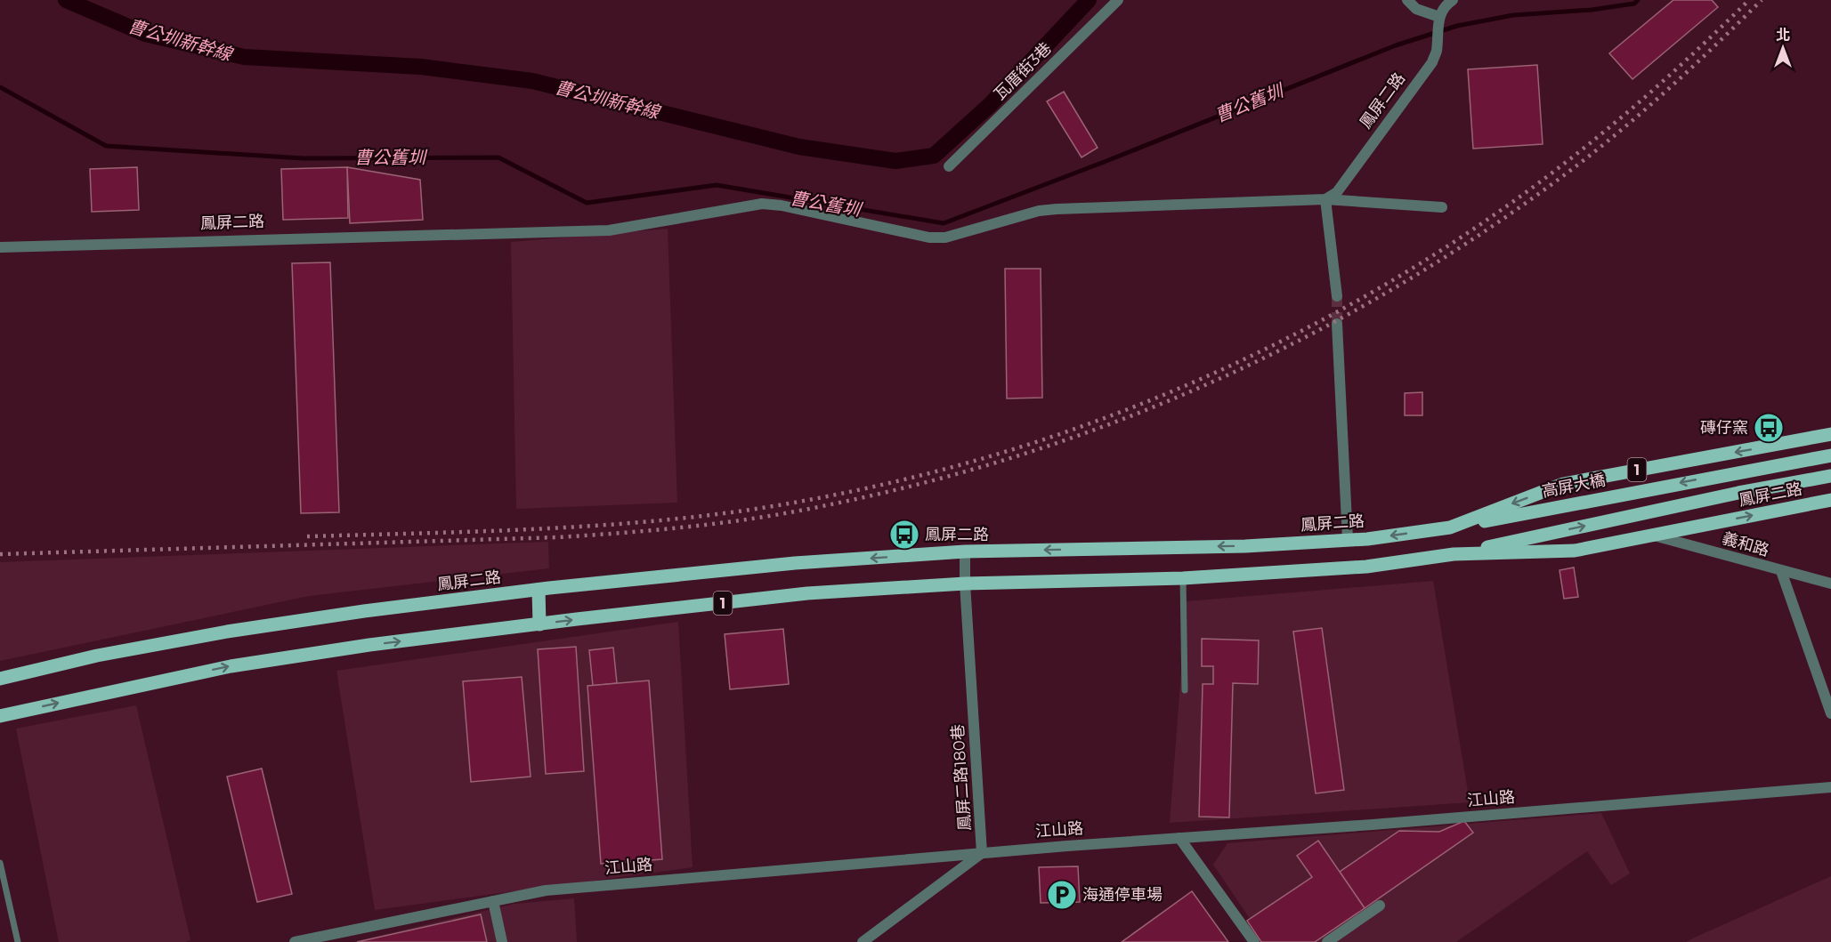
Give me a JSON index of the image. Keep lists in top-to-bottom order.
{
  "streets": {
    "main road": ["鳳屏二路", "1", "高屏大橋"],
    "street": [
      "瓦厝街3巷",
      "義和路",
      "鳳屏二路180巷",
      "江山路"
    ]
  },
  "crossings": [
    ["鳳屏二路", "1"],
    ["鳳屏二路", "高屏大橋"],
    ["鳳屏二路", "義和路"],
    ["鳳屏二路", "鳳屏二路180巷"],
    ["鳳屏二路180巷", "江山路"]
  ],
  "water": ["曹公圳新幹線", "曹公舊圳"],
  "places": {
    "bus stop": ["磚仔窯", "鳳屏二路"],
    "parking": ["海通停車場"]
  },
  "north": "top"
}
